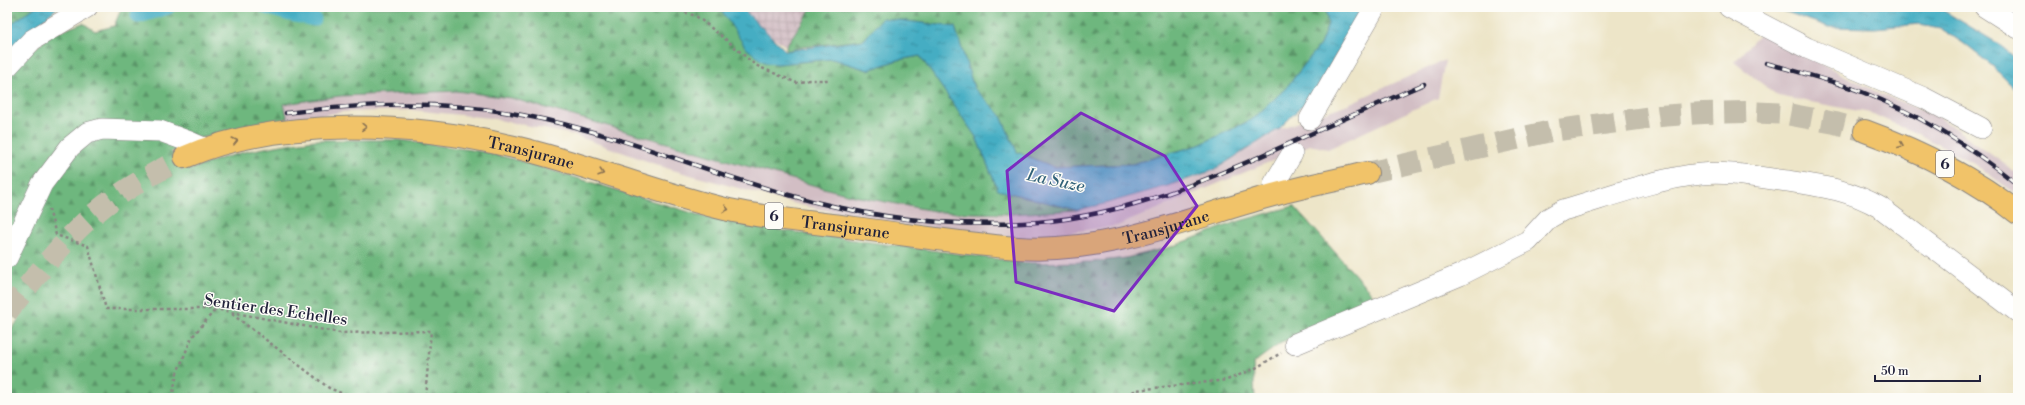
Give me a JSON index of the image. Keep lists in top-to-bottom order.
{
  "streets": {
    "main road": ["Transjurane", "6"],
    "path": ["Sentier des Echelles"]
  },
  "one_way": ["Transjurane"],
  "water": ["La Suze"],
  "scale_bar": "50 m"
}
